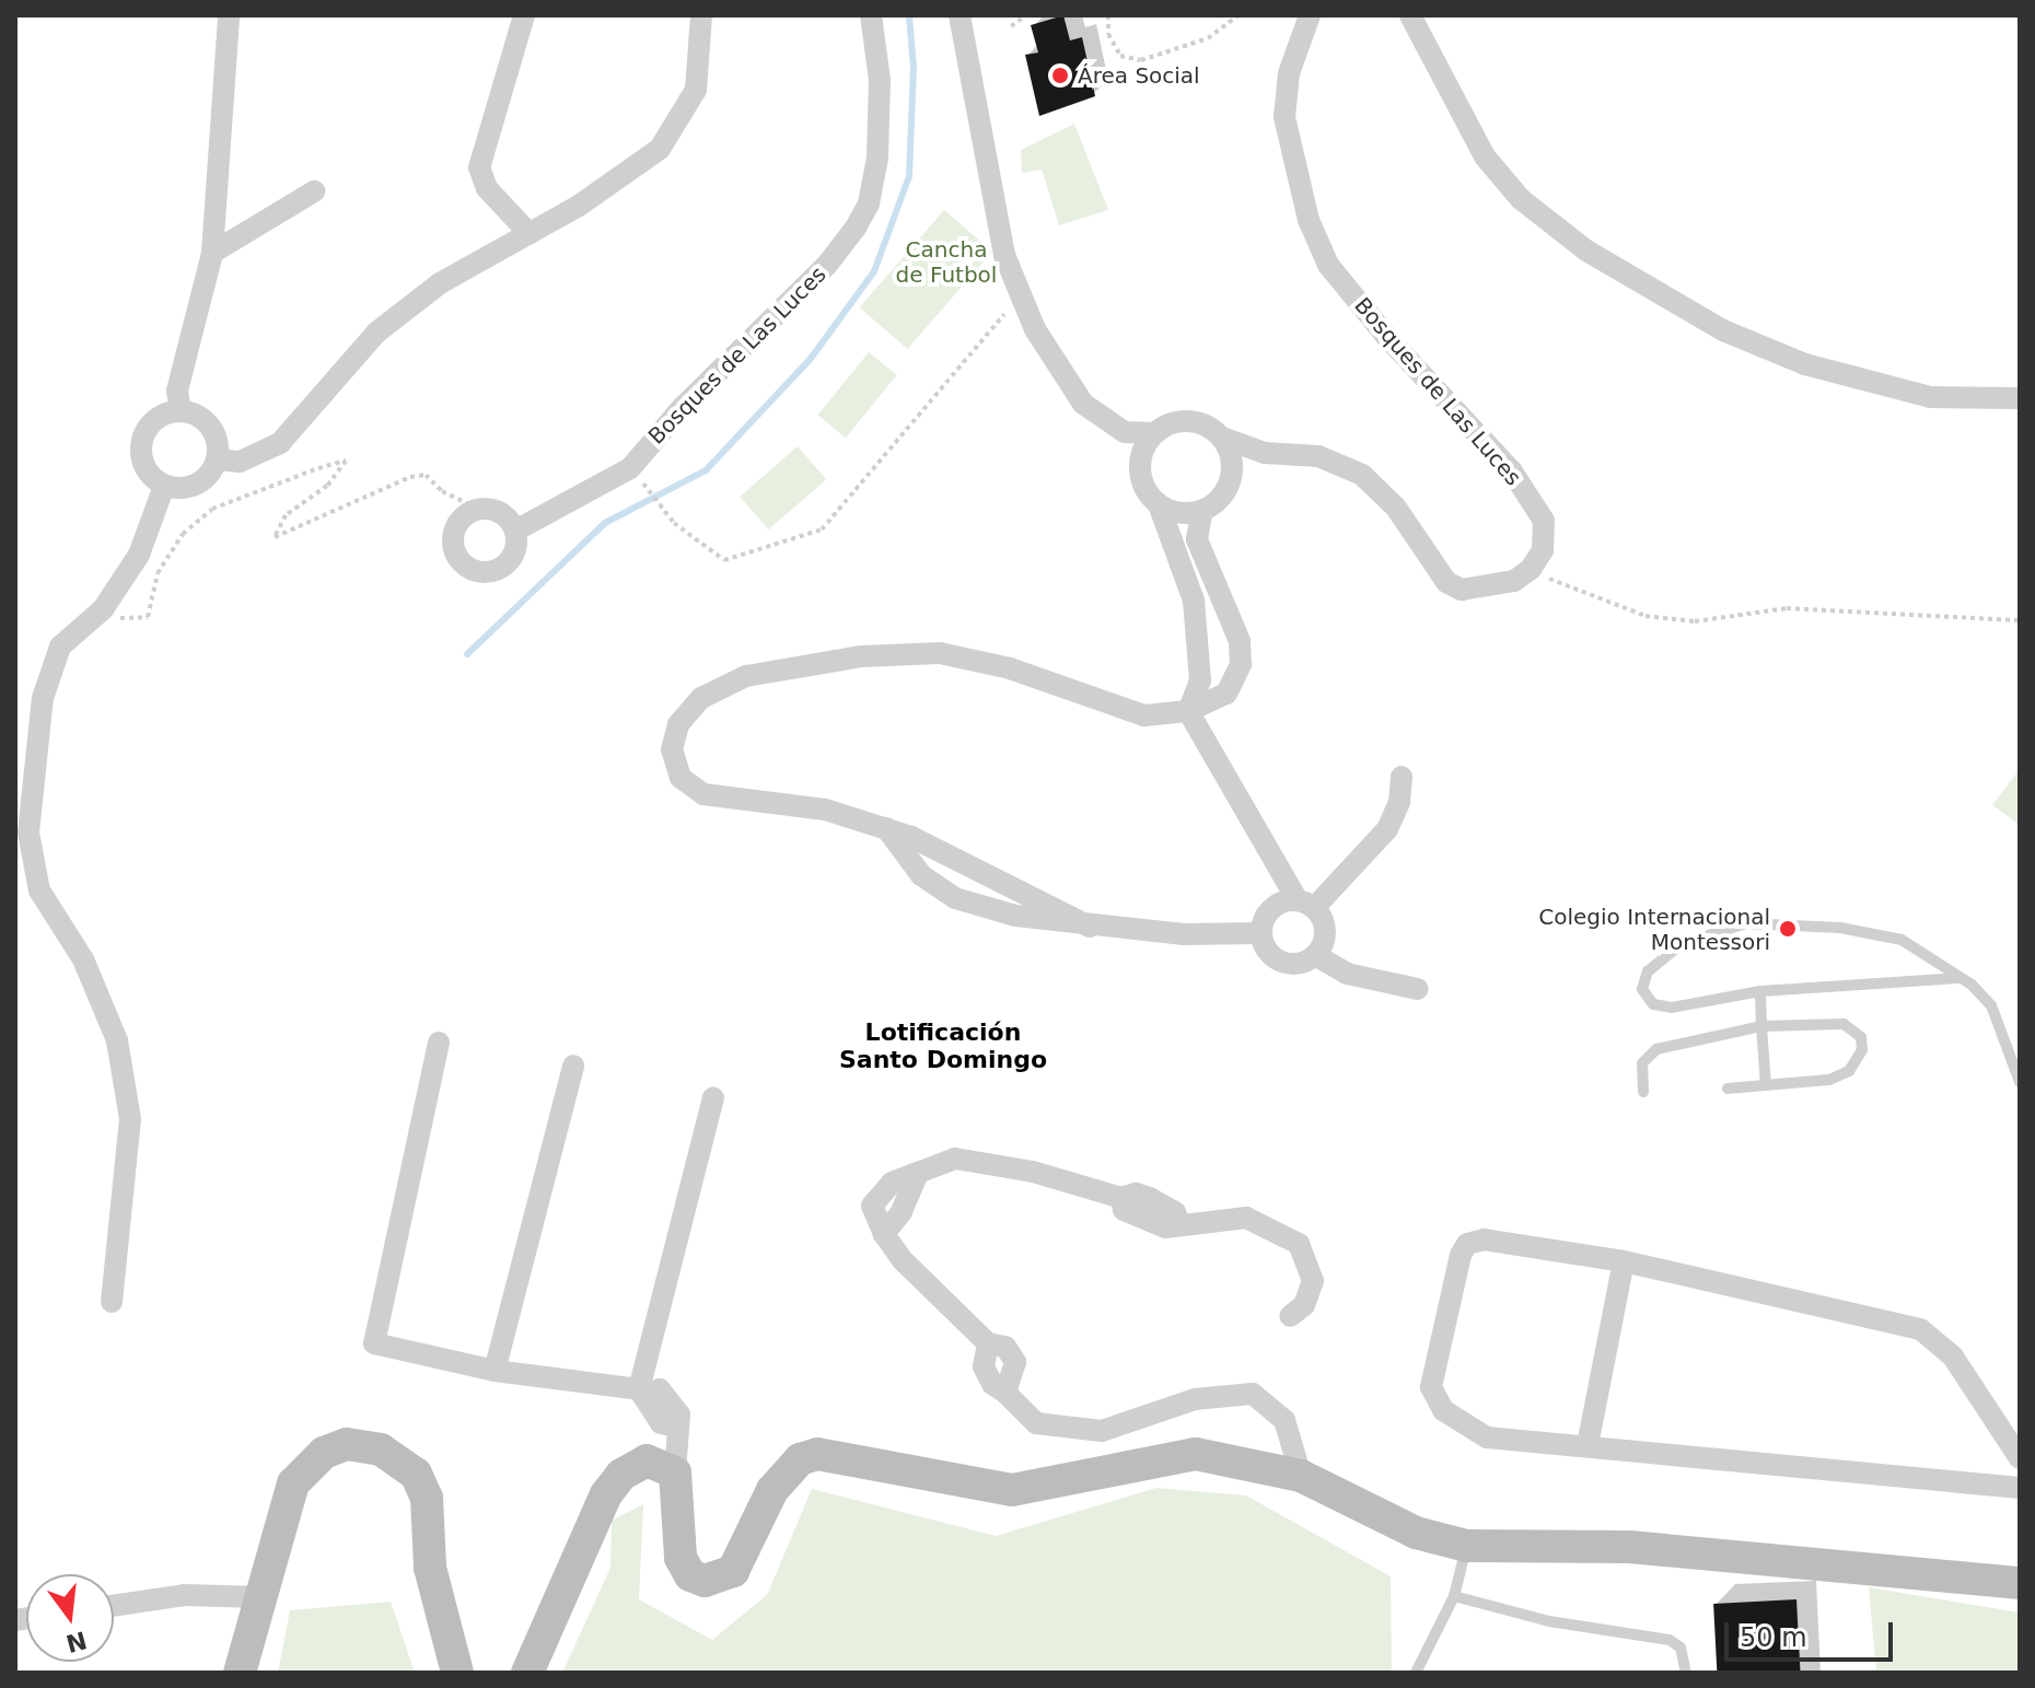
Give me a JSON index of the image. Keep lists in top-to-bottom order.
{
  "streets": {
    "street": ["Bosques de Las Luces"]
  },
  "districts": ["Lotificación Santo Domingo"],
  "parks": ["Cancha de Futbol"],
  "places": ["Área Social", "Colegio Internacional Montessori"],
  "scale_bar": "50 m",
  "north": "bottom"
}
